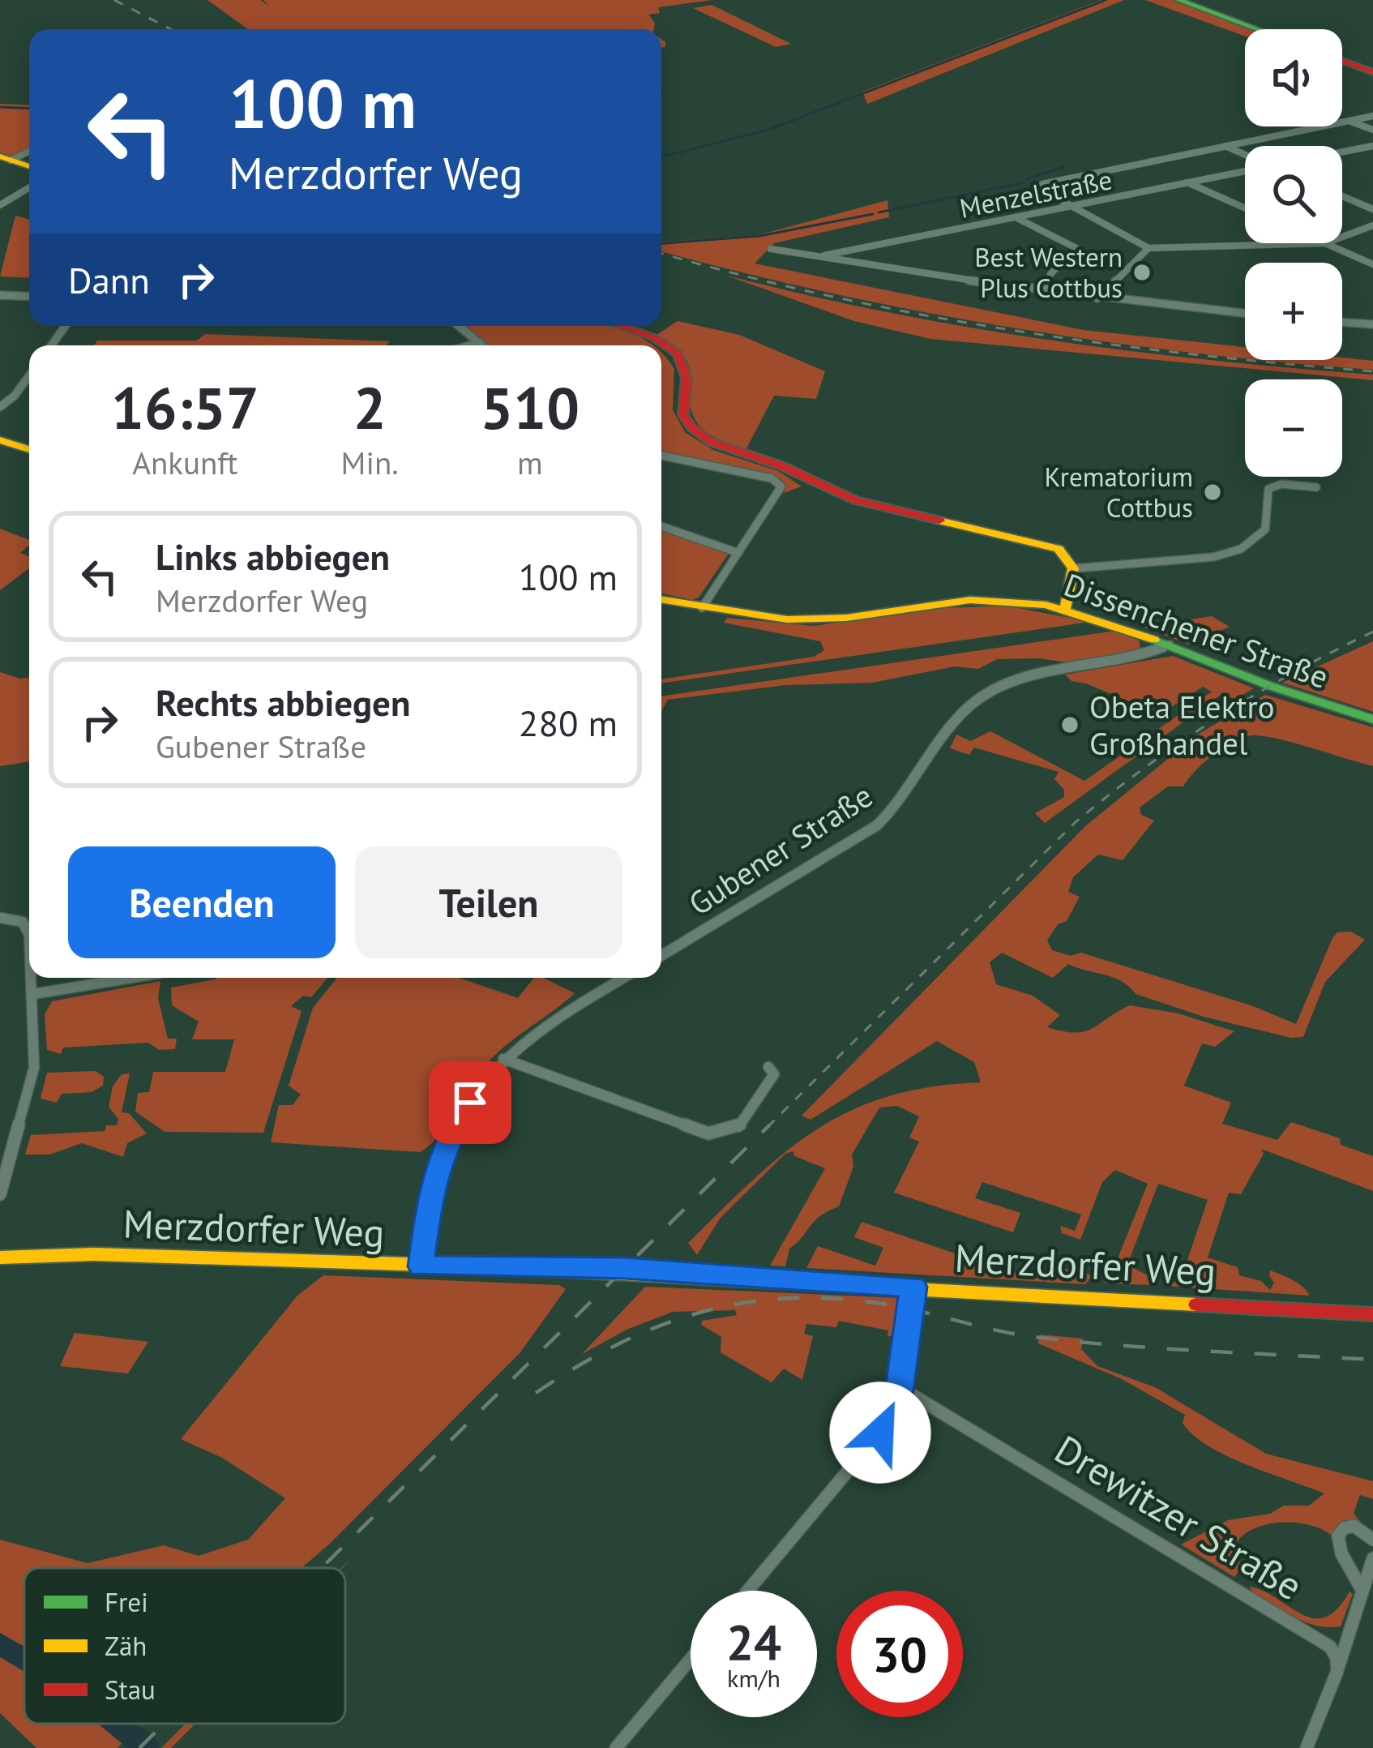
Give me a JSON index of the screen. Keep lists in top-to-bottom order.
{
  "streets": {
    "street": [
      "Menzelstraße",
      "Dissenchener Straße",
      "Gubener Straße",
      "Merzdorfer Weg",
      "Drewitzer Straße"
    ]
  },
  "crossings": [
    ["Dissenchener Straße", "Gubener Straße"]
  ],
  "places": ["Best Western Plus Cottbus", "Krematorium Cottbus", "Obeta Elektro Großhandel"],
  "legend": ["Frei", "Zäh", "Stau"],
  "page": {
    "map_buttons": ["+", "−"],
    "turn": ["100 m", "Merzdorfer Weg"],
    "then": "Dann",
    "eta": [
      "16:57",
      "Ankunft",
      "2",
      "Min.",
      "510",
      "m"
    ],
    "list": [
      {
        "name": "Links abbiegen",
        "note": "Merzdorfer Weg",
        "value": "100 m"
      },
      {
        "name": "Rechts abbiegen",
        "note": "Gubener Straße",
        "value": "280 m"
      }
    ],
    "buttons": ["Beenden", "Teilen"],
    "speed": "24 km/h",
    "limit": "30"
  }
}
